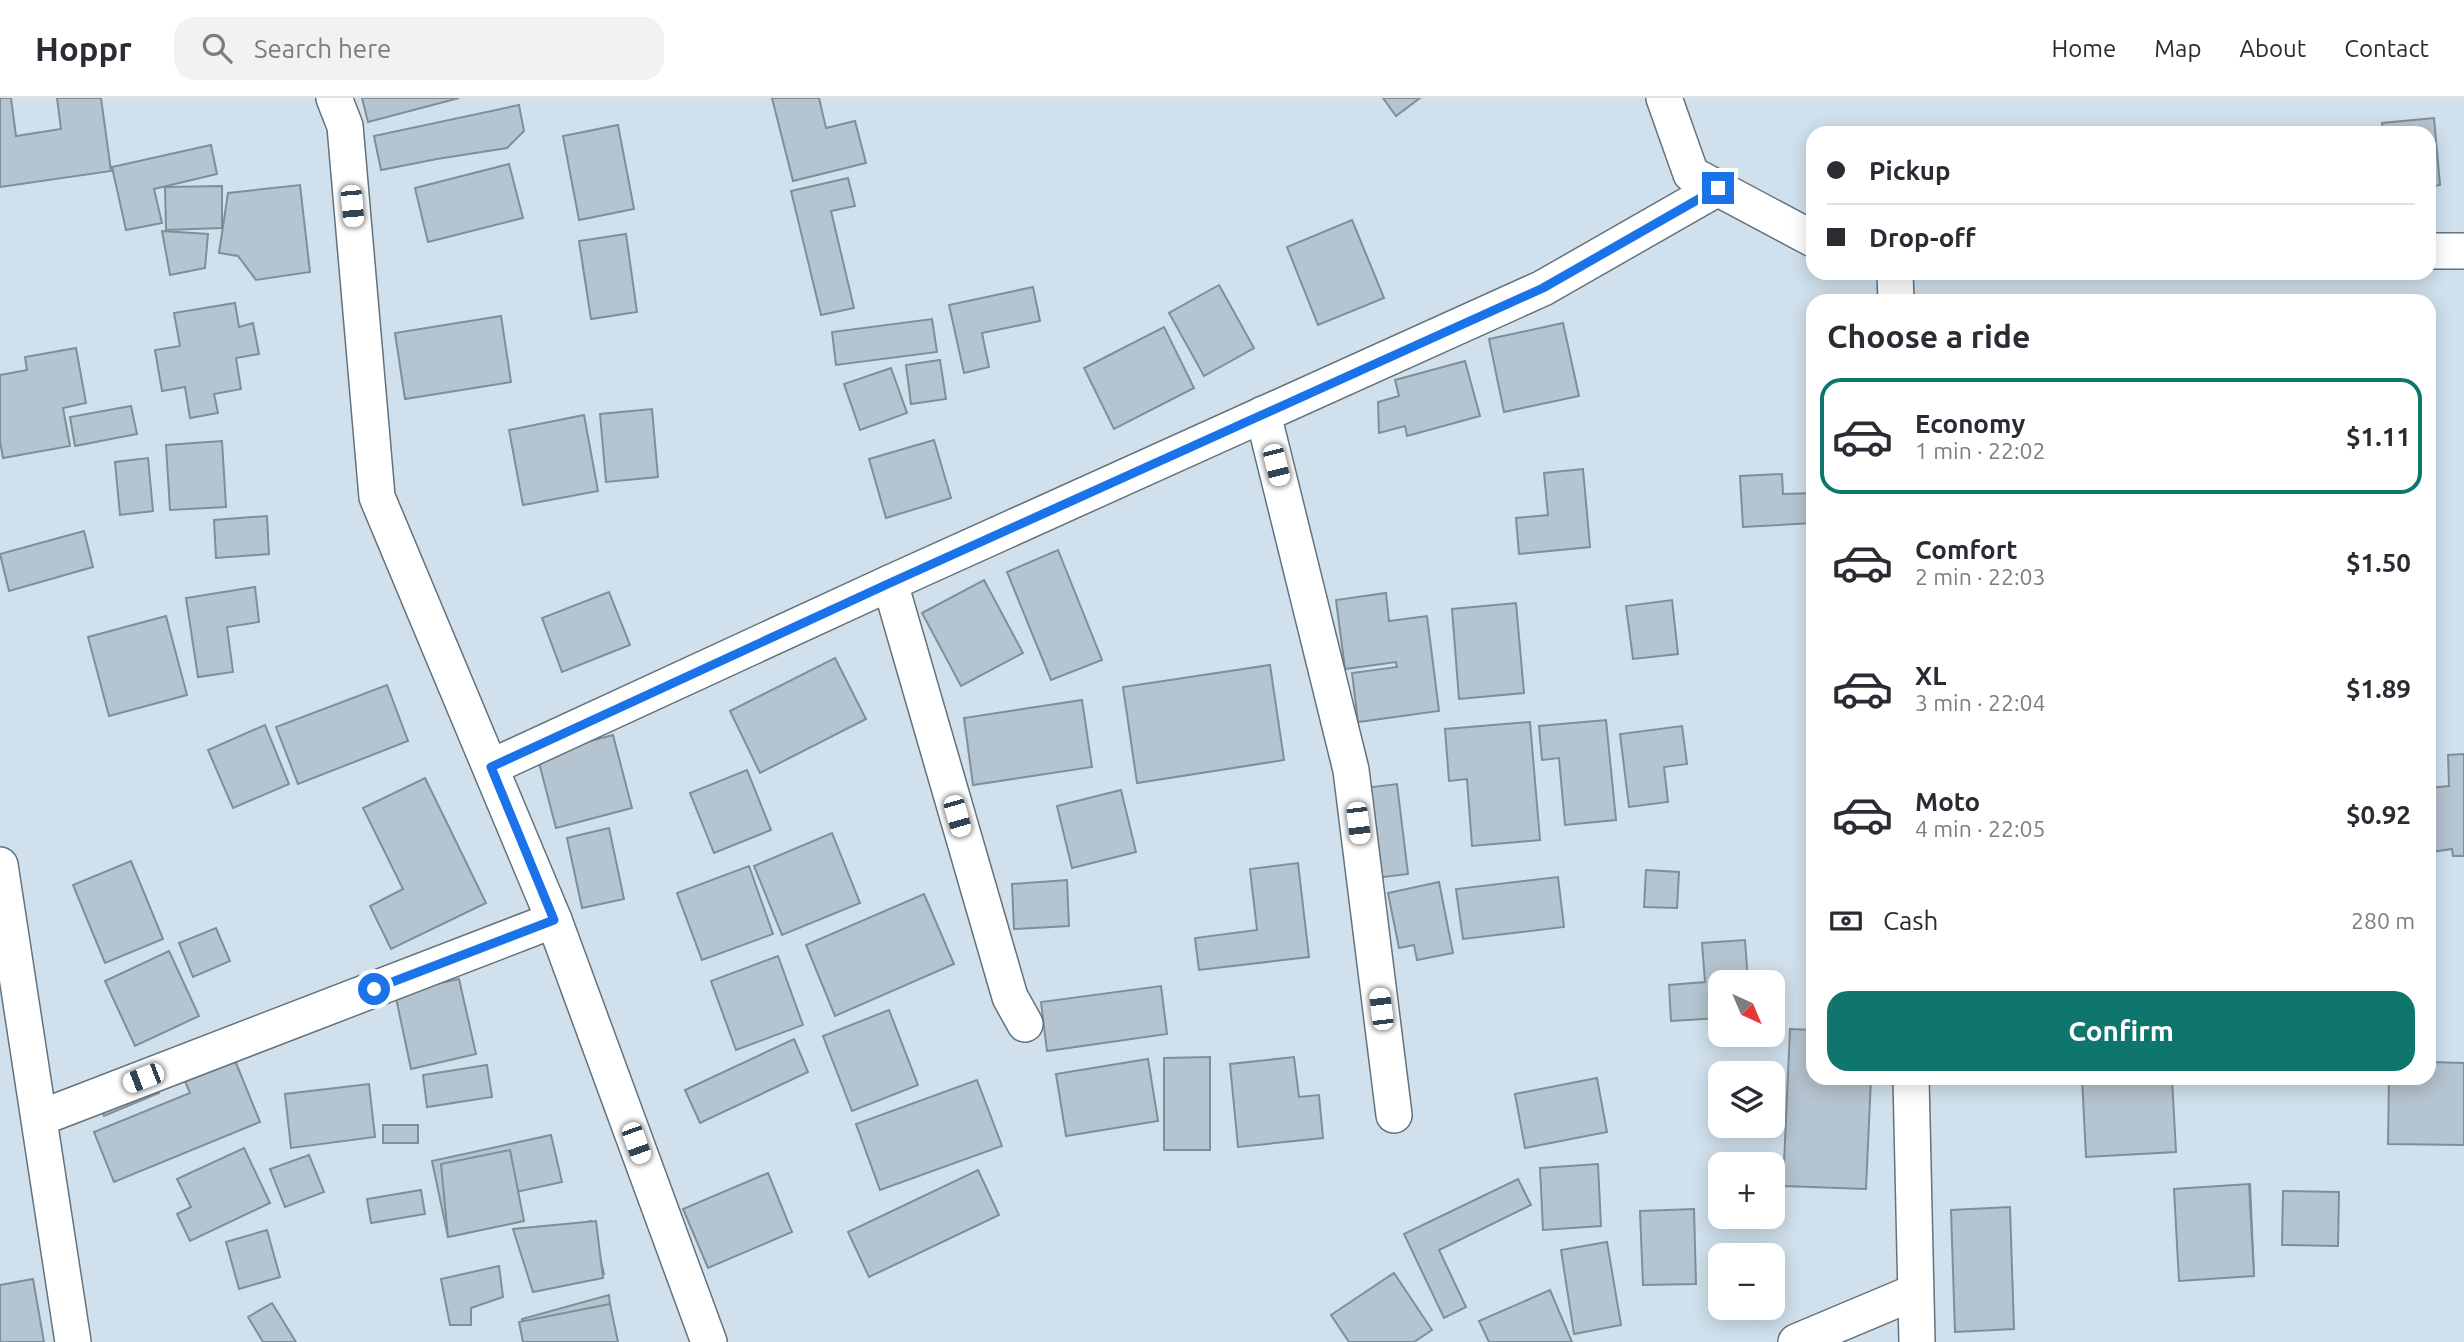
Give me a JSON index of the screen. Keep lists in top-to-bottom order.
{
  "north": "bottom right",
  "page": {
    "header": "Hoppr",
    "search": "Search here",
    "nav": [
      "Home",
      "Map",
      "About",
      "Contact"
    ],
    "banner": ["Pickup", "Drop-off"],
    "heading": "Choose a ride",
    "list": [
      {
        "name": "Economy",
        "note": "1 min · 22:02",
        "value": "$1.11"
      },
      {
        "name": "Comfort",
        "note": "2 min · 22:03",
        "value": "$1.50"
      },
      {
        "name": "XL",
        "note": "3 min · 22:04",
        "value": "$1.89"
      },
      {
        "name": "Moto",
        "note": "4 min · 22:05",
        "value": "$0.92"
      }
    ],
    "pay": ["Cash", "280 m"],
    "map_buttons": ["+", "−"],
    "buttons": "Confirm"
  }
}
